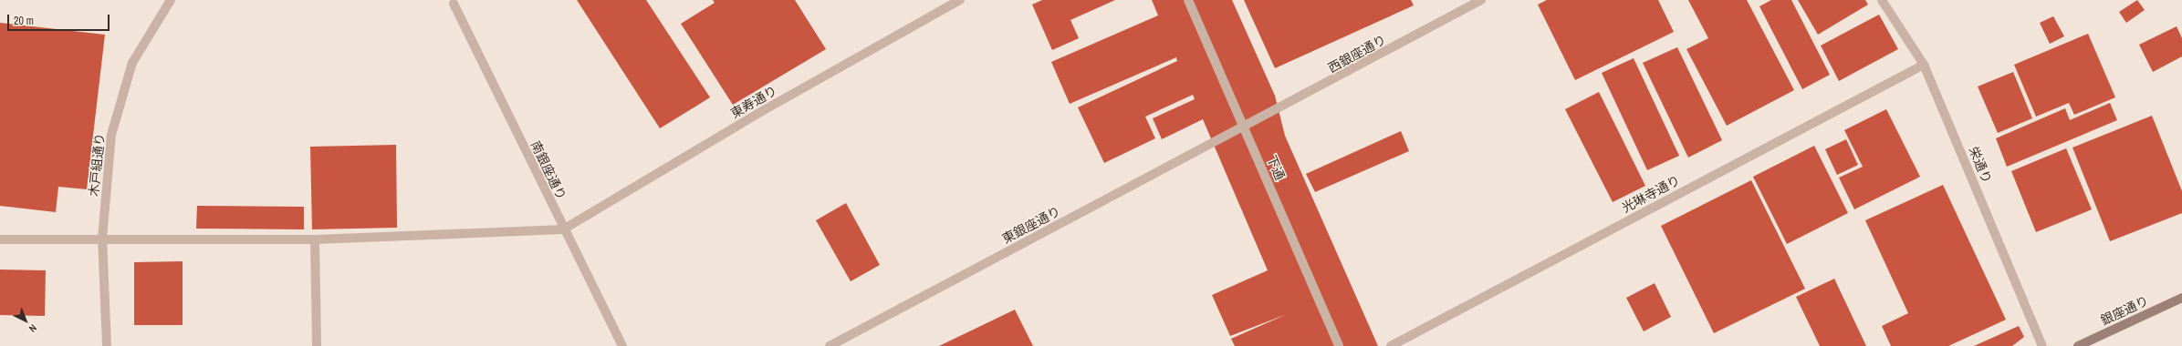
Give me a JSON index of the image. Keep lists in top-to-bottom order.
{
  "streets": {
    "street": [
      "西銀座通り",
      "東寿通り",
      "木戸組通り",
      "栄通り",
      "下通",
      "南銀座通り",
      "光琳寺通り",
      "東銀座通り",
      "銀座通り"
    ]
  },
  "crossings": [
    ["西銀座通り", "下通"],
    ["西銀座通り", "東銀座通り"],
    ["東寿通り", "南銀座通り"],
    ["栄通り", "光琳寺通り"],
    ["下通", "東銀座通り"]
  ],
  "scale_bar": "20 m",
  "north": "bottom right"
}
